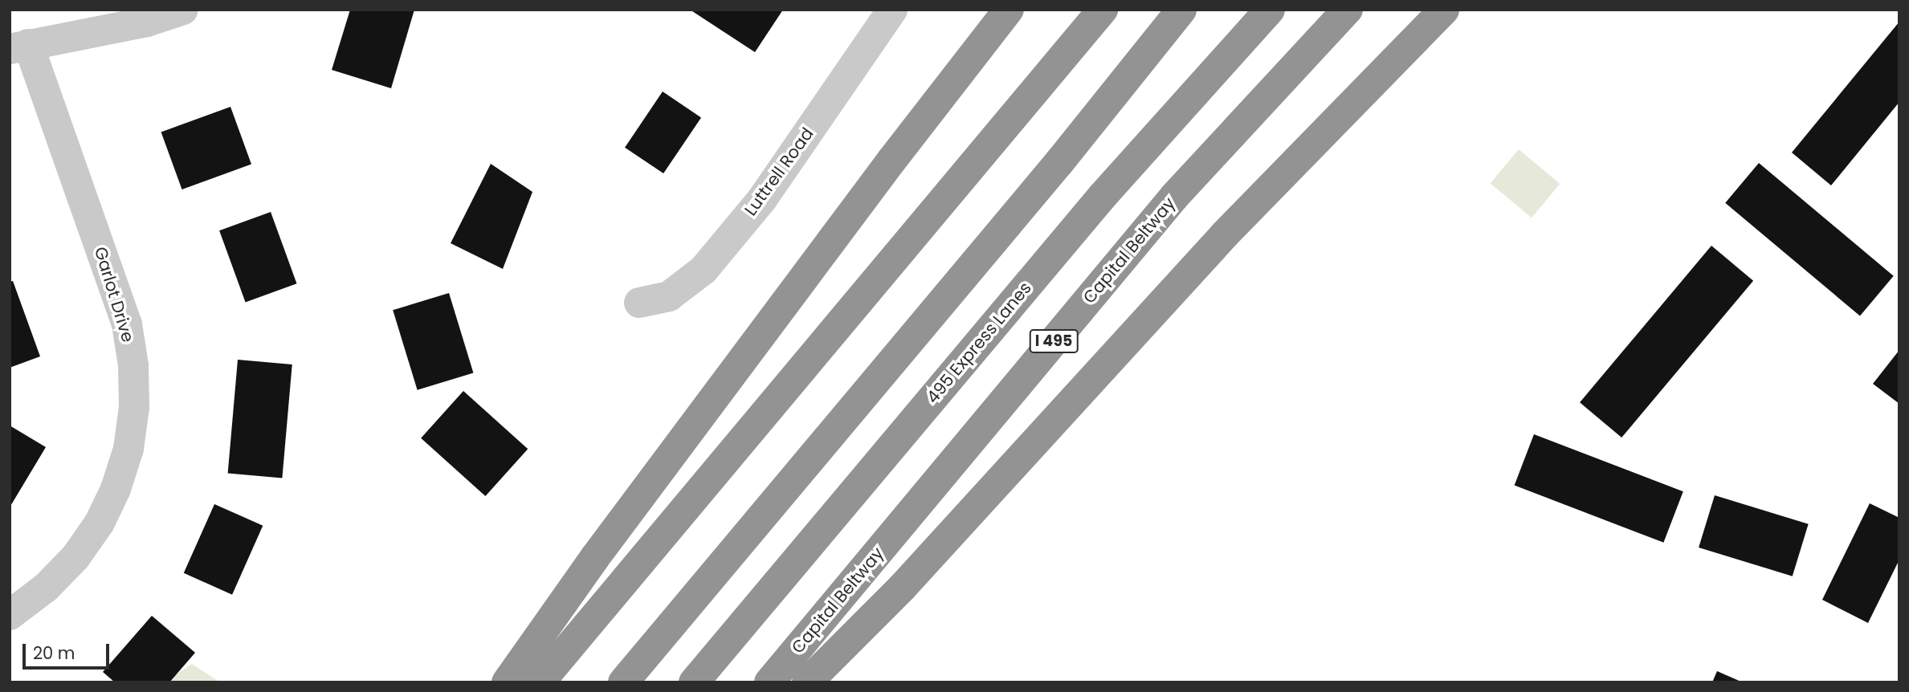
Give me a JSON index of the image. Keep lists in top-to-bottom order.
{
  "streets": {
    "highway": ["Capital Beltway", "I 495", "495 Express Lanes"],
    "street": ["Luttrell Road", "Garlot Drive"]
  },
  "scale_bar": "20 m"
}
